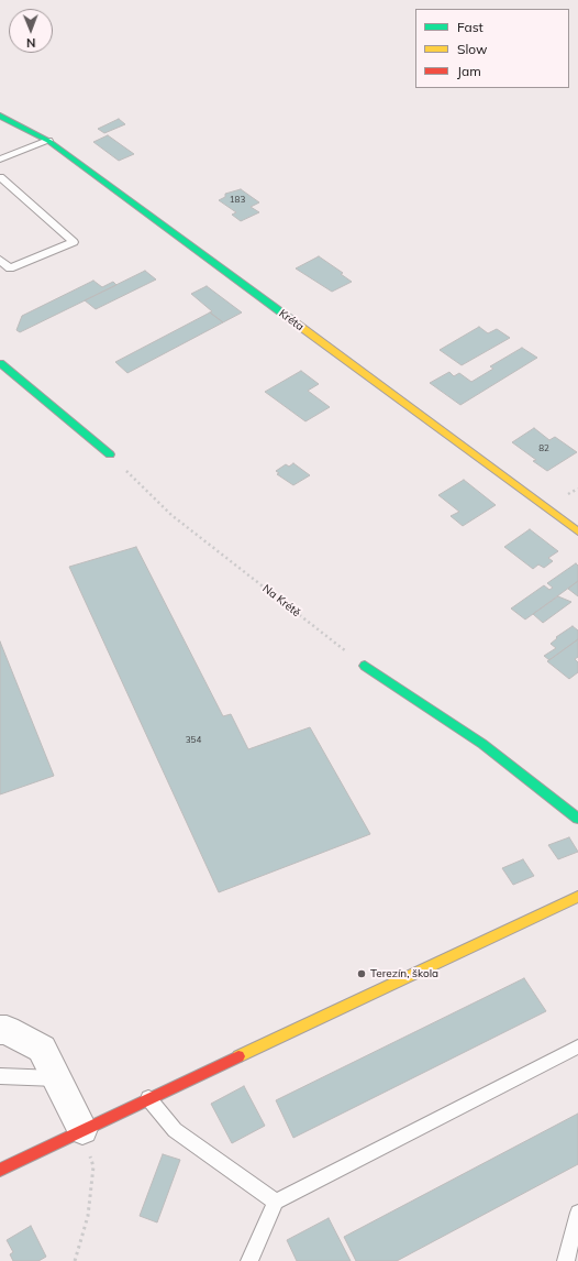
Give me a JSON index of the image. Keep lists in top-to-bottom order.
{
  "streets": {
    "street": ["Kréta"],
    "path": ["Na Krétě"]
  },
  "places": ["Terezín, škola"],
  "house_numbers": ["183", "82", "354"],
  "legend": ["Fast", "Slow", "Jam"],
  "north": "bottom"
}
